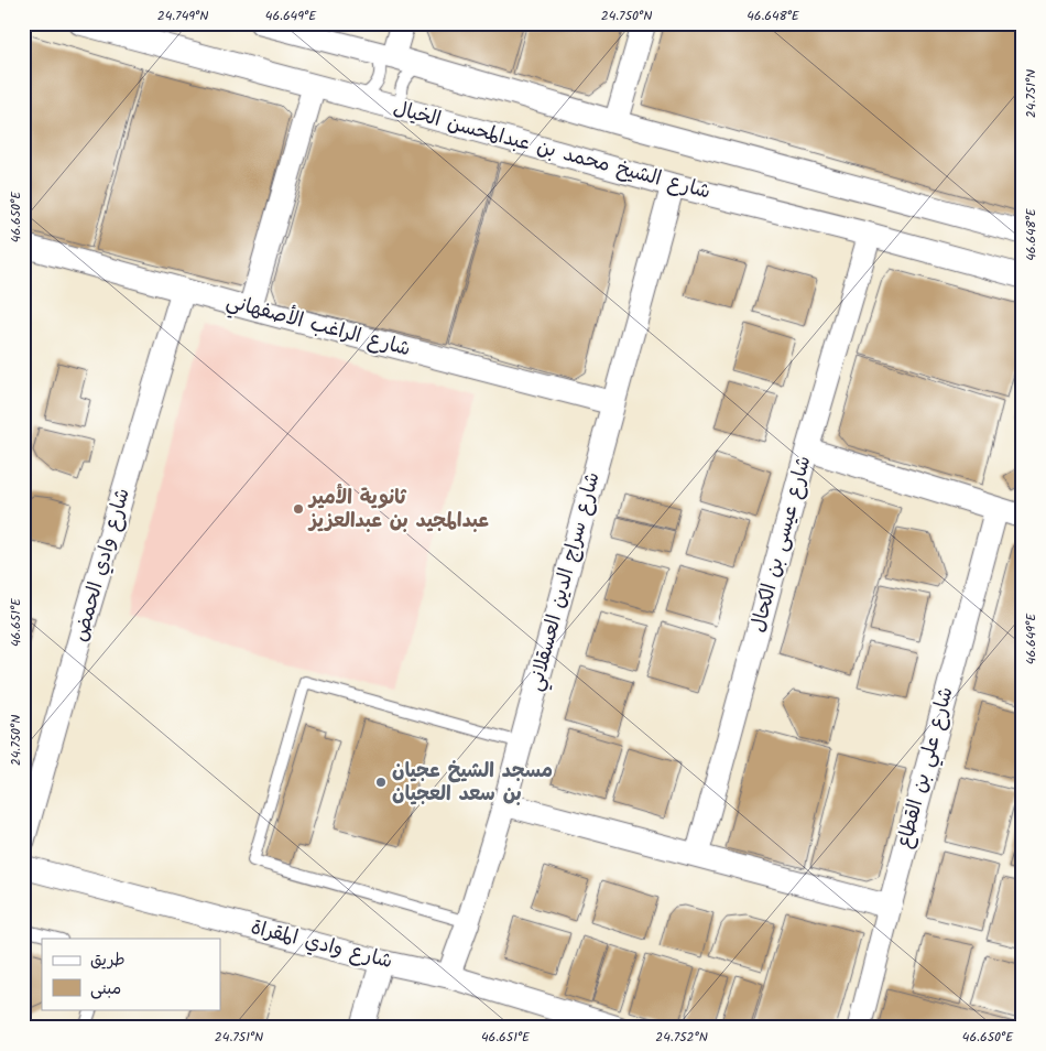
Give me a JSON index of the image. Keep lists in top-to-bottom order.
{
  "streets": {
    "street": [
      "شارع الشيخ محمد بن عبدالمحسن الخيال",
      "شارع الراغب الأصفهاني",
      "شارع عيسى بن الكحال",
      "شارع وادي الحمض",
      "شارع سراج الدين العسقلاني",
      "شارع علي بن القطاع",
      "شارع وادي المقراة"
    ]
  },
  "crossings": [
    ["شارع الشيخ محمد بن عبدالمحسن الخيال", "شارع عيسى بن الكحال"],
    ["شارع الشيخ محمد بن عبدالمحسن الخيال", "شارع سراج الدين العسقلاني"],
    ["شارع الراغب الأصفهاني", "شارع وادي الحمض"],
    ["شارع الراغب الأصفهاني", "شارع سراج الدين العسقلاني"],
    ["شارع سراج الدين العسقلاني", "شارع وادي المقراة"]
  ],
  "places": ["ثانوية الأمير عبدالمجيد بن عبدالعزيز", "مسجد الشيخ عجيان بن سعد العجيان"],
  "legend": ["طريق", "مبنى"],
  "coordinates": [
    "24.749°N",
    "46.649°E",
    "24.750°N",
    "46.648°E",
    "24.751°N",
    "46.650°E",
    "46.651°E",
    "24.752°N"
  ]
}
